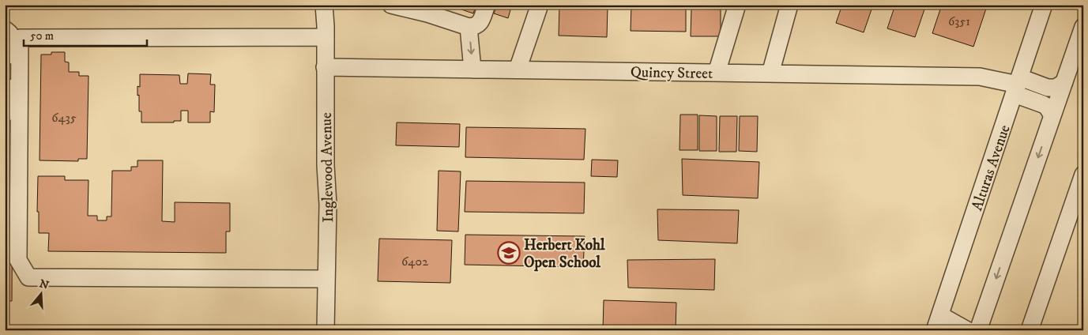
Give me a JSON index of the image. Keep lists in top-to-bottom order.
{
  "streets": {
    "street": ["Quincy Street", "Inglewood Avenue", "Alturas Avenue"]
  },
  "crossings": [
    ["Quincy Street", "Inglewood Avenue"],
    ["Quincy Street", "Alturas Avenue"]
  ],
  "places": {
    "school or university": ["Herbert Kohl Open School"]
  },
  "house_numbers": ["6351", "6435", "6402"],
  "scale_bar": "50 m",
  "north": "top"
}
